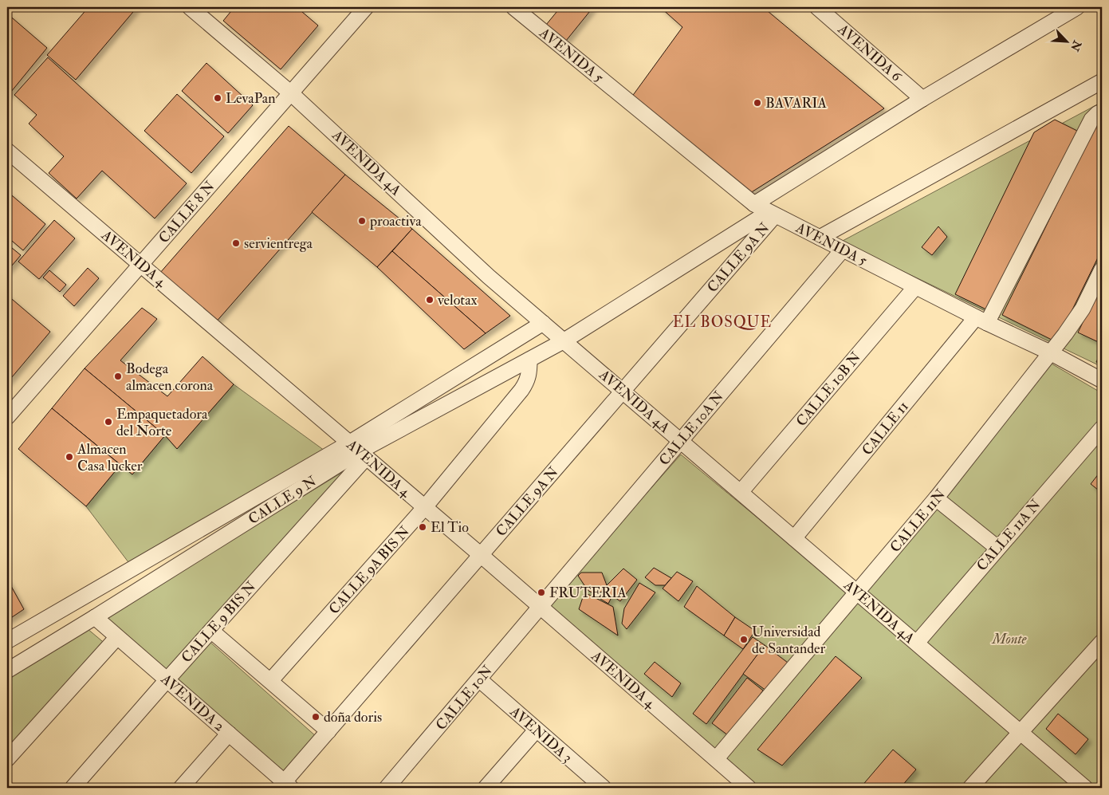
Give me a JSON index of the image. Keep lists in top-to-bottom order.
{
  "streets": {
    "street": [
      "AVENIDA 6",
      "AVENIDA 5",
      "AVENIDA 4A",
      "CALLE 8 N",
      "CALLE 9A N",
      "AVENIDA 4",
      "CALLE 10B N",
      "CALLE 10A N",
      "CALLE 11",
      "CALLE 9 N",
      "CALLE 11N",
      "CALLE 11A N",
      "CALLE 9A BIS N",
      "CALLE 9 BIS N",
      "CALLE 10N",
      "AVENIDA 2",
      "AVENIDA 3"
    ]
  },
  "crossings": [
    ["AVENIDA 5", "CALLE 9A N"],
    ["AVENIDA 5", "CALLE 10B N"],
    ["AVENIDA 5", "CALLE 10A N"],
    ["AVENIDA 5", "CALLE 11"],
    ["AVENIDA 5", "CALLE 9 N"],
    ["AVENIDA 5", "CALLE 11N"],
    ["AVENIDA 4A", "CALLE 8 N"],
    ["AVENIDA 4A", "CALLE 9A N"],
    ["AVENIDA 4A", "CALLE 10B N"],
    ["AVENIDA 4A", "CALLE 10A N"],
    ["AVENIDA 4A", "CALLE 11"],
    ["AVENIDA 4A", "CALLE 9 N"],
    ["AVENIDA 4A", "CALLE 11N"],
    ["AVENIDA 4A", "CALLE 11A N"],
    ["CALLE 8 N", "AVENIDA 4"],
    ["CALLE 9A N", "AVENIDA 4"],
    ["CALLE 9A N", "CALLE 9 N"],
    ["CALLE 9A N", "AVENIDA 2"],
    ["AVENIDA 4", "CALLE 10A N"],
    ["AVENIDA 4", "CALLE 9 N"],
    ["AVENIDA 4", "CALLE 11N"],
    ["AVENIDA 4", "CALLE 9A BIS N"],
    ["AVENIDA 4", "CALLE 9 BIS N"],
    ["AVENIDA 4", "CALLE 10N"],
    ["CALLE 10A N", "CALLE 10N"],
    ["CALLE 9 N", "CALLE 9A BIS N"],
    ["CALLE 9 N", "CALLE 9 BIS N"],
    ["CALLE 9 N", "AVENIDA 2"],
    ["CALLE 9 BIS N", "AVENIDA 2"],
    ["CALLE 10N", "AVENIDA 3"]
  ],
  "districts": ["EL BOSQUE"],
  "parks": ["Monte"],
  "places": [
    "LevaPan",
    "BAVARIA",
    "proactiva",
    "servientrega",
    "velotax",
    "Bodega almacen corona",
    "Empaquetadora del Norte",
    "Almacen Casa lucker",
    "El Tio",
    "FRUTERIA",
    "Universidad de Santander",
    "doña doris"
  ],
  "north": "bottom right"
}
